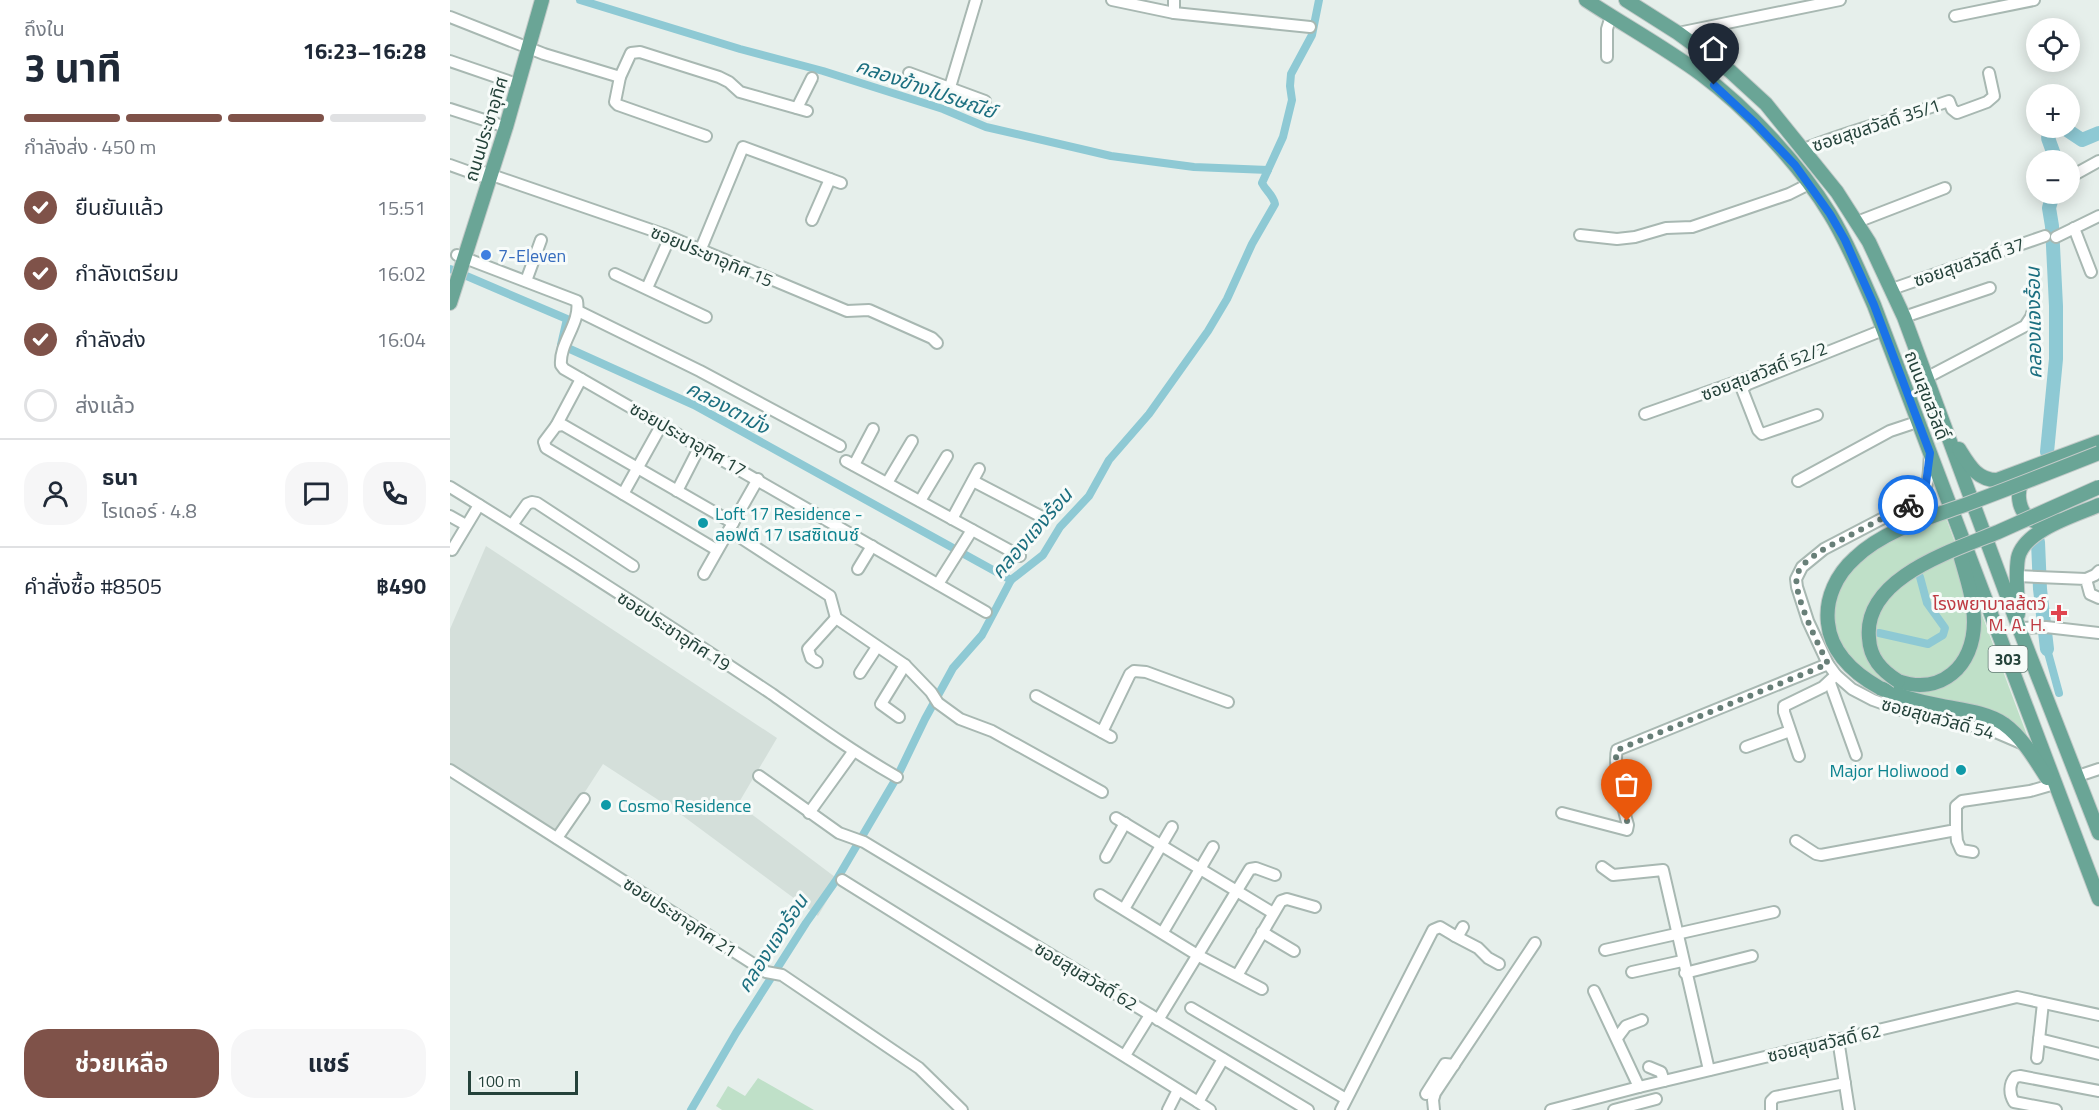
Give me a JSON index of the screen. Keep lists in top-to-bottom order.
{
  "streets": {
    "main road": ["ถนนประชาอุทิศ", "ถนนสุขสวัสดิ์", "303"],
    "street": [
      "ซอยสุขสวัสดิ์ 35/1",
      "ซอยประชาอุทิศ 15",
      "ซอยสุขสวัสดิ์ 37",
      "ซอยสุขสวัสดิ์ 52/2",
      "ซอยประชาอุทิศ 17",
      "ซอยประชาอุทิศ 19",
      "ซอยสุขสวัสดิ์ 54",
      "ซอยประชาอุทิศ 21",
      "ซอยสุขสวัสดิ์ 62"
    ]
  },
  "crossings": [
    ["ซอยสุขสวัสดิ์ 35/1", "ถนนสุขสวัสดิ์"],
    ["ถนนประชาอุทิศ", "ซอยประชาอุทิศ 15"],
    ["ซอยสุขสวัสดิ์ 37", "ถนนสุขสวัสดิ์"],
    ["ซอยสุขสวัสดิ์ 52/2", "ถนนสุขสวัสดิ์"],
    ["ถนนสุขสวัสดิ์", "ซอยสุขสวัสดิ์ 54"]
  ],
  "water": ["คลองข้างไปรษณีย์", "คลองแจงร้อน", "คลองตามั่ง"],
  "places": {
    "other": [
      "7-Eleven",
      "Loft 17 Residence - ลอฟต์ 17 เรสซิเดนซ์",
      "Major Holiwood",
      "Cosmo Residence"
    ],
    "health": ["โรงพยาบาลส้ตว์ M. A. H."]
  },
  "scale_bar": "100 m",
  "page": {
    "heading": ["3 นาที", "ถึงใน", "16:23–16:28"],
    "panel": [
      "ธนา",
      "ไรเดอร์ · 4.8",
      "คำสั่งซื้อ #8505",
      "฿490"
    ],
    "map_buttons": ["+", "−"],
    "bar": "กำลังส่ง · 450 m",
    "list": [
      ["ยืนยันแล้ว", "15:51"],
      ["กำลังเตรียม", "16:02"],
      ["กำลังส่ง", "16:04"],
      "ส่งแล้ว"
    ],
    "buttons": ["ช่วยเหลือ", "แชร์"],
    "scale": "100 m"
  }
}
